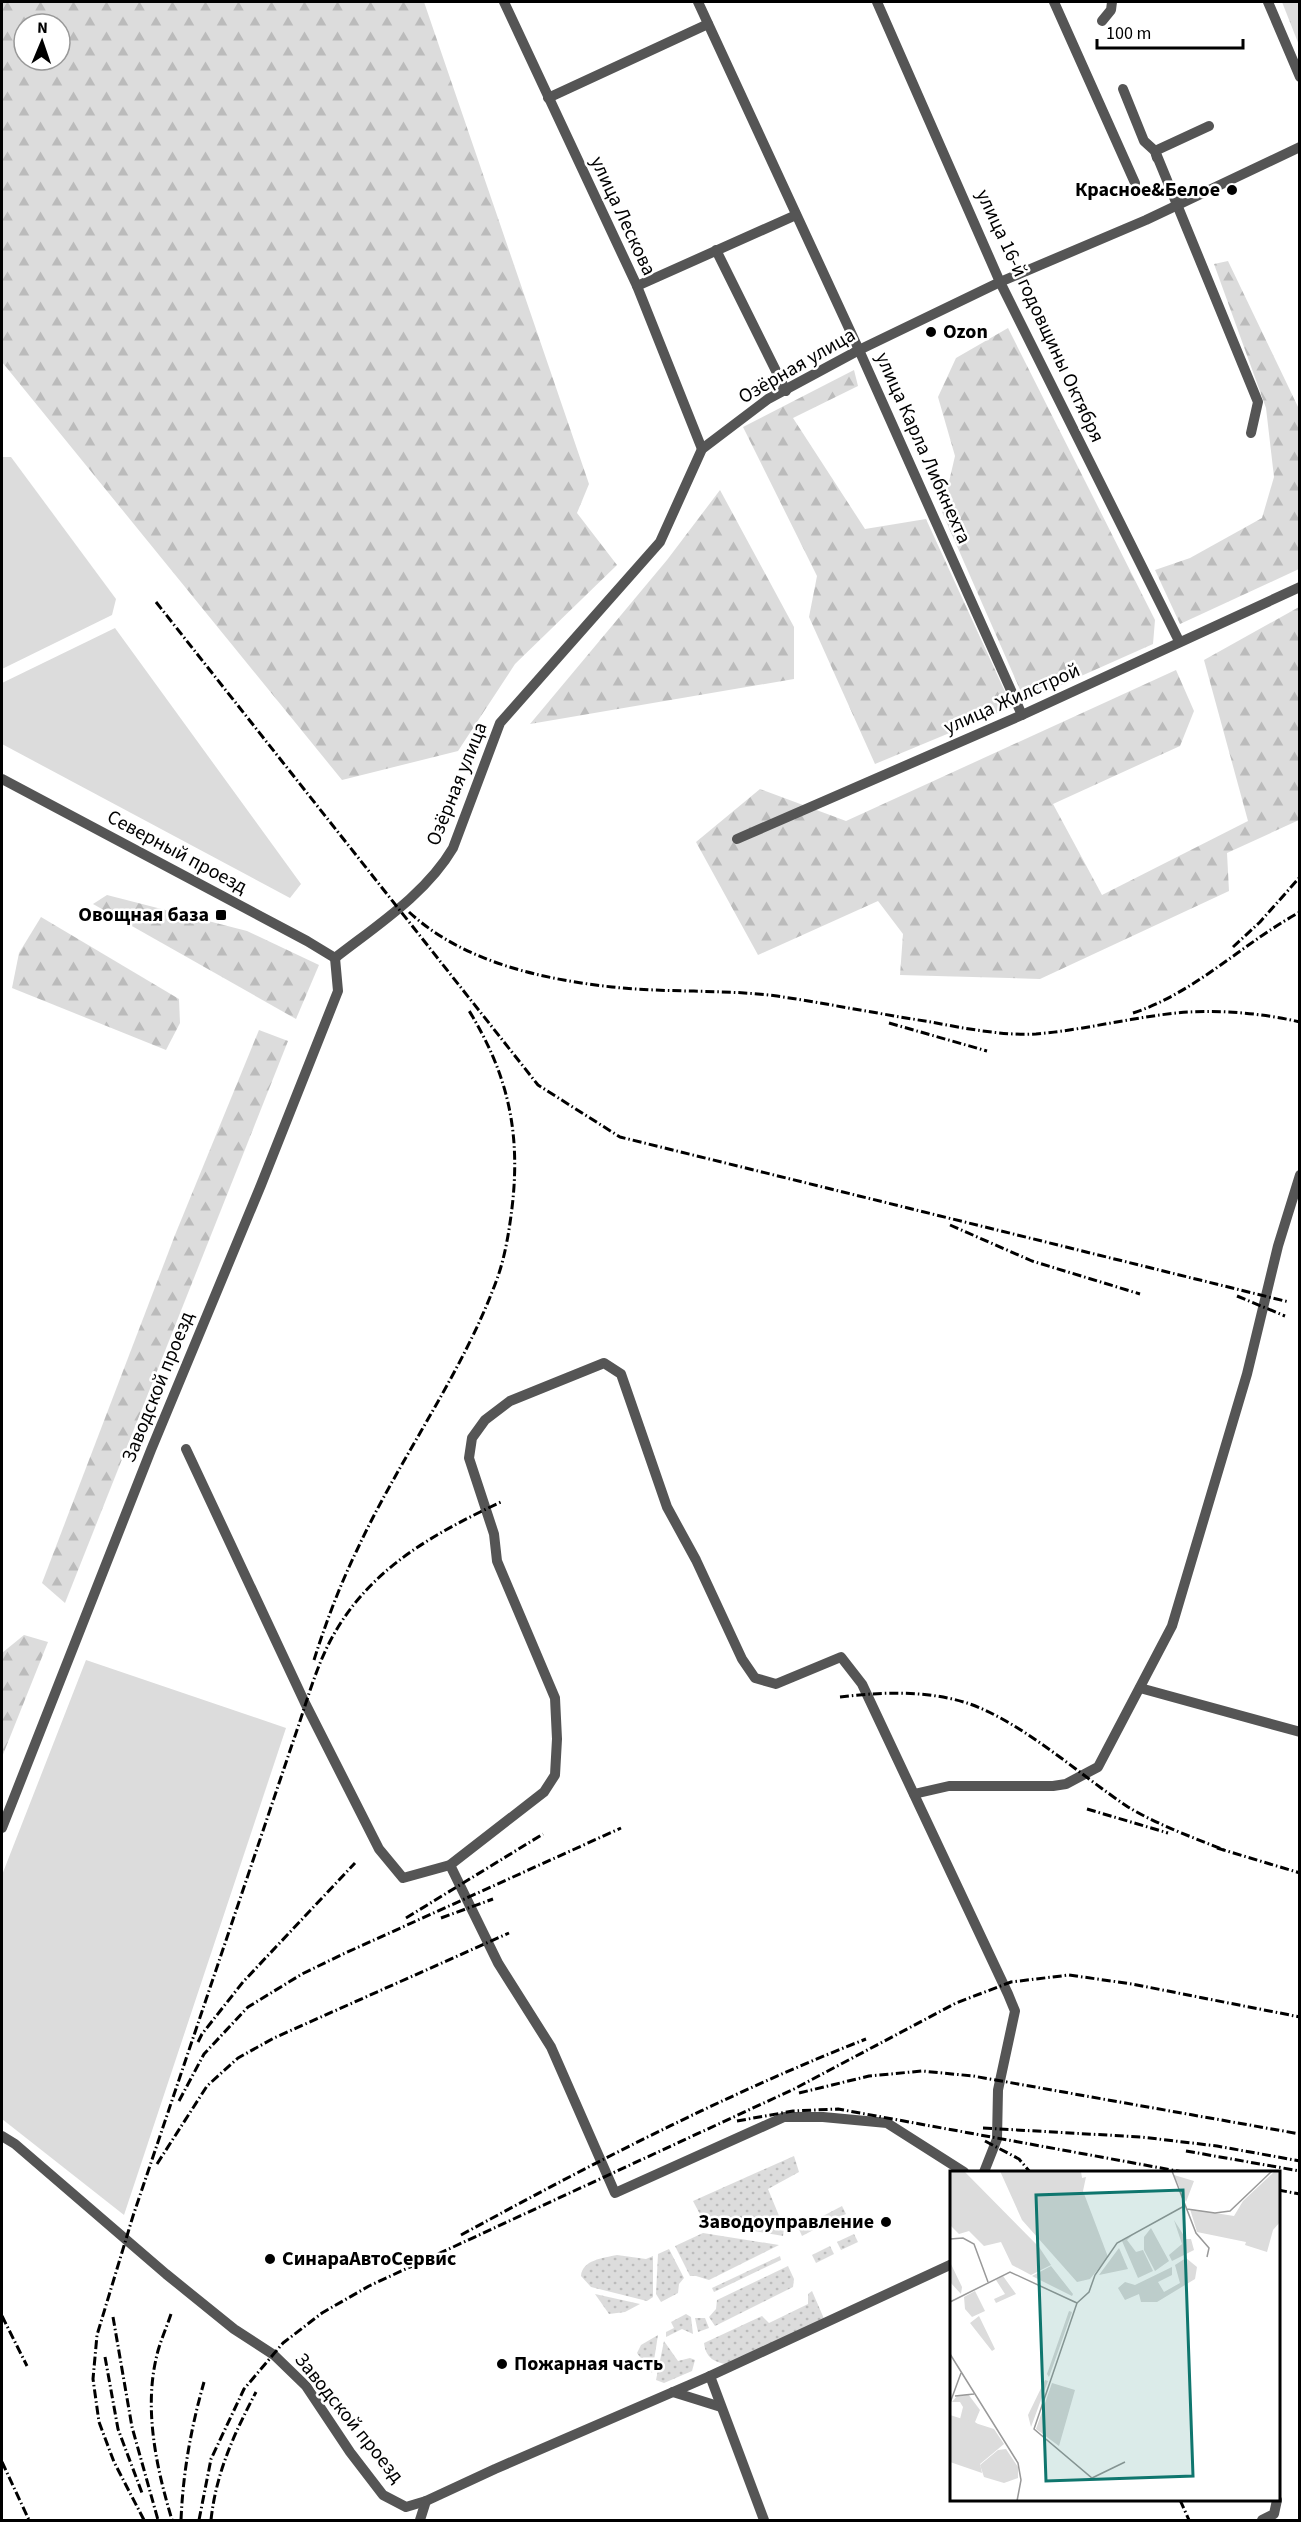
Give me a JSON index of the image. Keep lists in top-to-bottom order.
{
  "streets": {
    "street": [
      "улица Лескова",
      "улица 16-й годовщины Октября",
      "Озёрная улица",
      "улица Карла Либкнехта",
      "улица Жилстрой",
      "Северный проезд",
      "Заводской проезд"
    ]
  },
  "crossings": [
    ["улица Лескова", "Озёрная улица"],
    ["улица 16-й годовщины Октября", "Озёрная улица"],
    ["улица 16-й годовщины Октября", "улица Жилстрой"],
    ["Озёрная улица", "улица Карла Либкнехта"],
    ["Озёрная улица", "Северный проезд"],
    ["Озёрная улица", "Заводской проезд"],
    ["улица Карла Либкнехта", "улица Жилстрой"],
    ["Северный проезд", "Заводской проезд"]
  ],
  "places": {
    "other": [
      "Красное&Белое",
      "Ozon",
      "Заводоуправление",
      "СинараАвтоСервис",
      "Пожарная часть"
    ],
    "transit": ["Овощная база"]
  },
  "scale_bar": "100 m",
  "north": "top"
}
